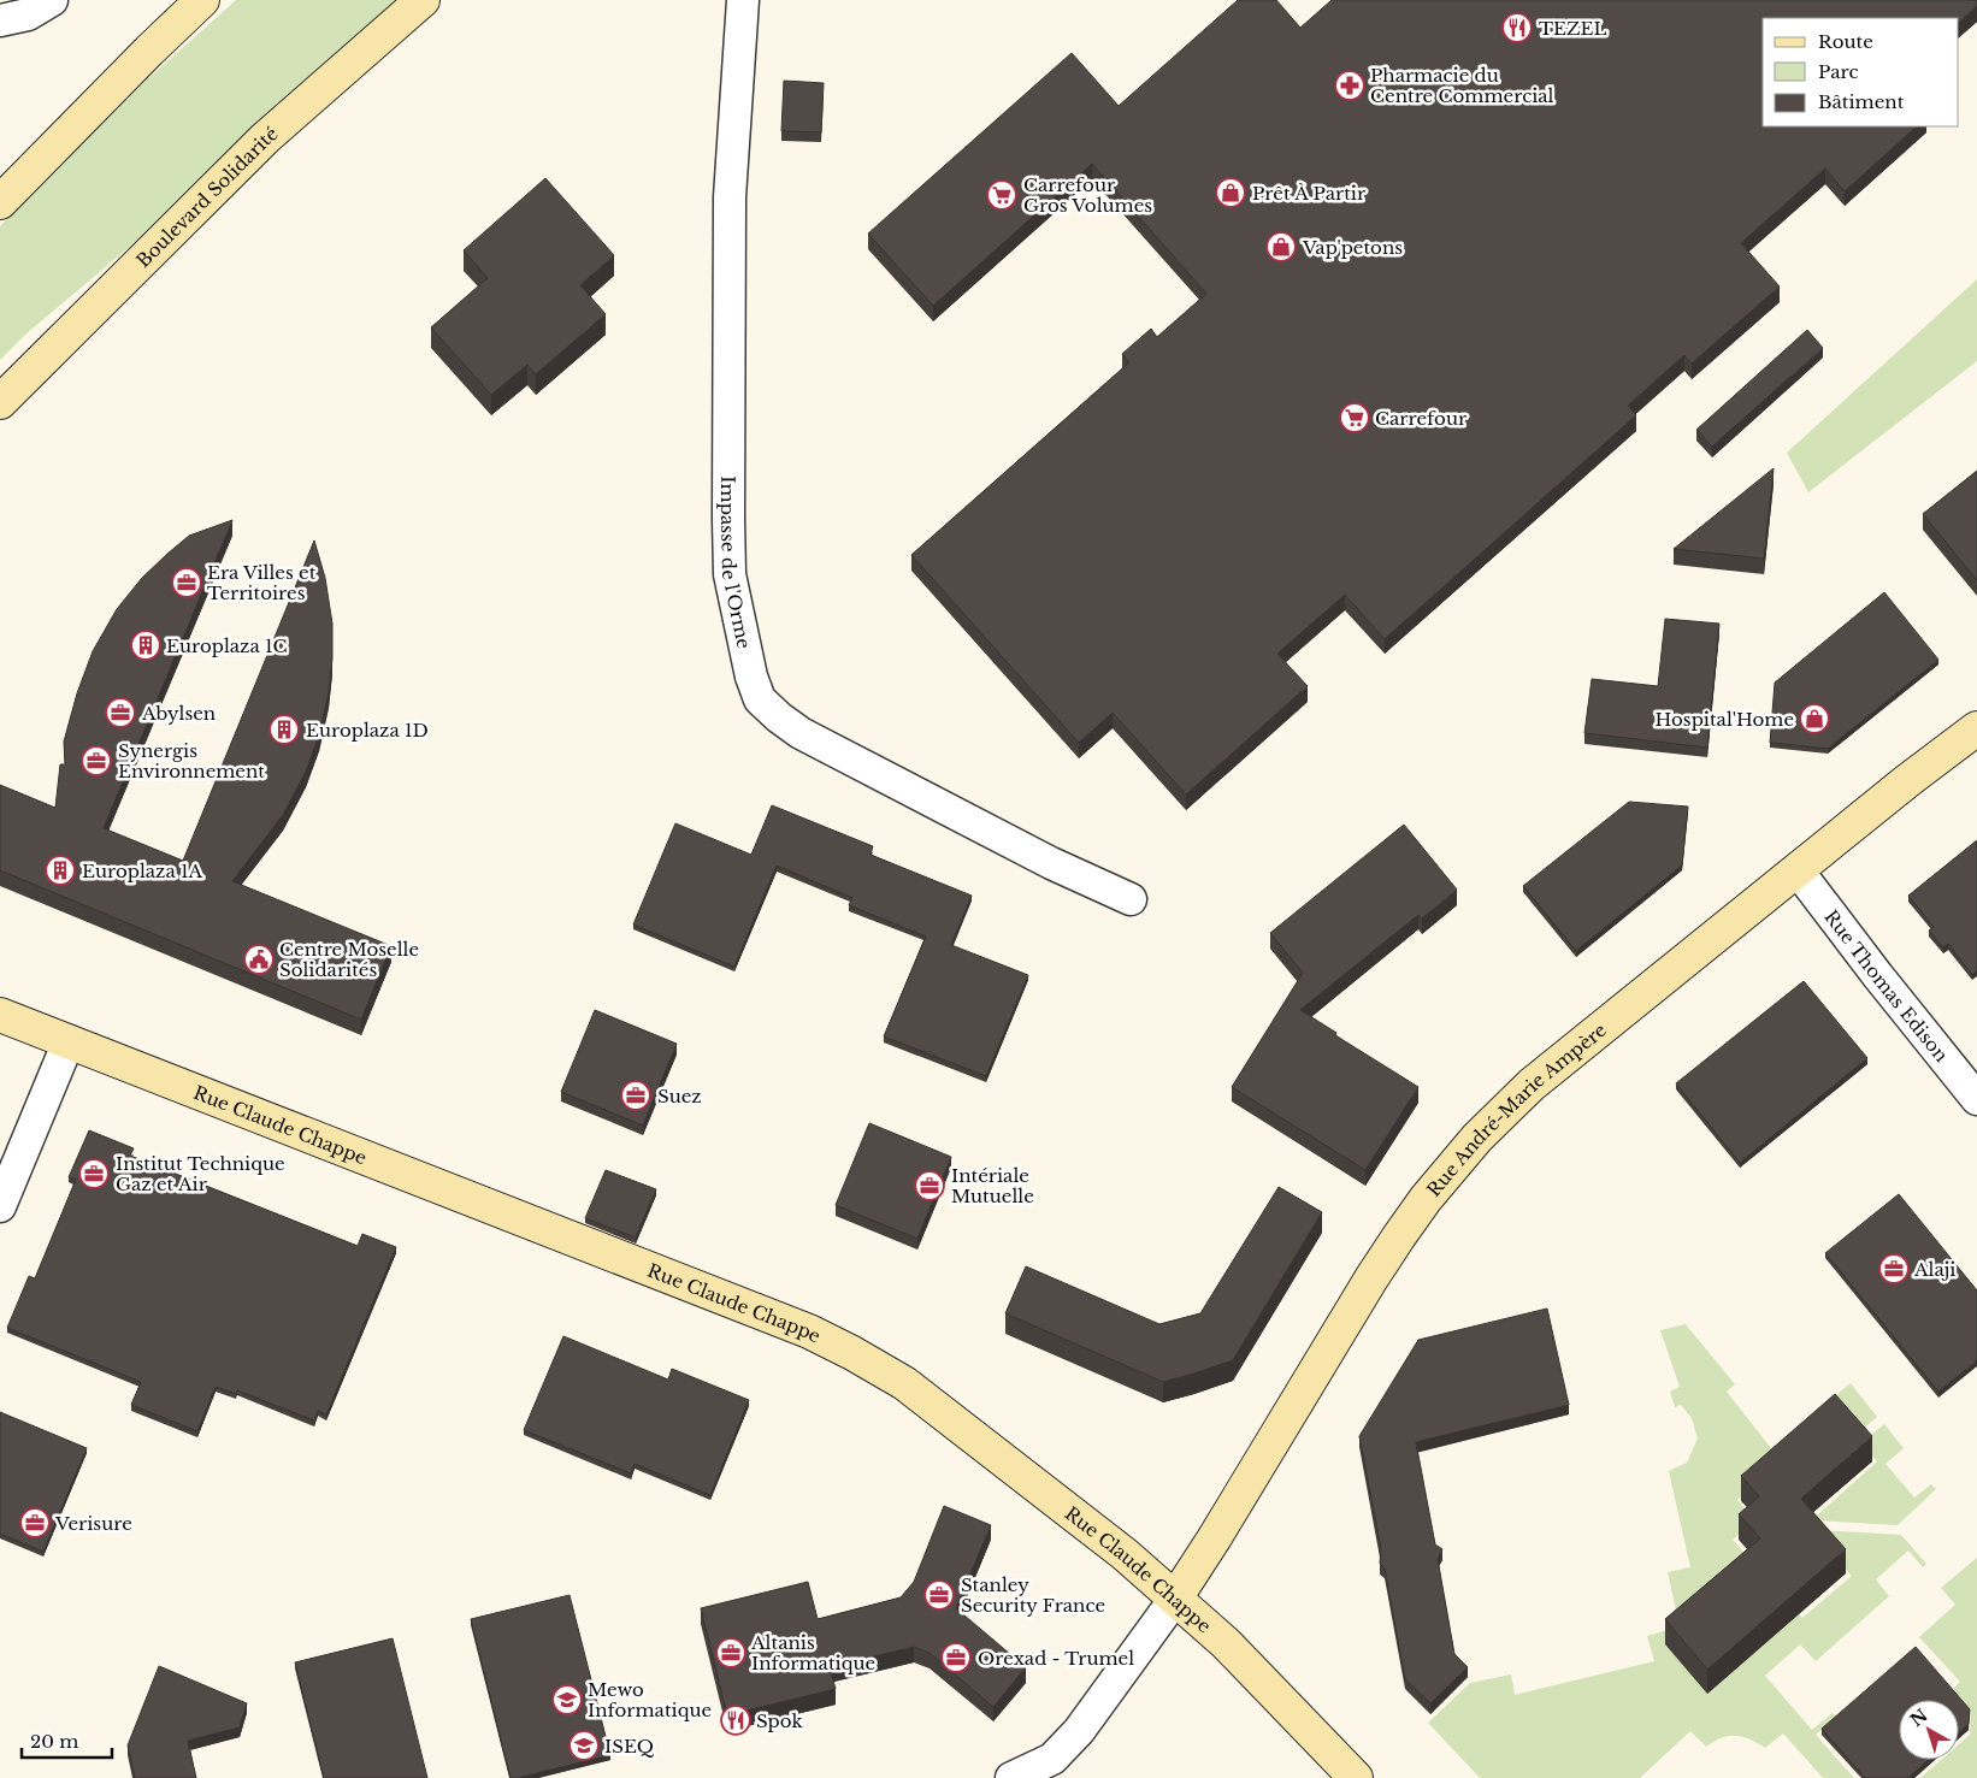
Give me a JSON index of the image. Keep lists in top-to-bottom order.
{
  "streets": {
    "street": [
      "Boulevard Solidarité",
      "Impasse de l'Orme",
      "Rue Thomas Edison",
      "Rue André-Marie Ampère",
      "Rue Claude Chappe"
    ]
  },
  "crossings": [
    ["Rue Thomas Edison", "Rue André-Marie Ampère"],
    ["Rue André-Marie Ampère", "Rue Claude Chappe"]
  ],
  "places": {
    "restaurant": ["TEZEL", "Spok"],
    "pharmacy": ["Pharmacie du Centre Commercial"],
    "shop": ["Prêt À Partir", "Vap'petons", "Hospital'Home"],
    "supermarket": ["Carrefour Gros Volumes", "Carrefour"],
    "office": [
      "Era Villes et Territoires",
      "Abylsen",
      "Synergis Environnement",
      "Suez",
      "Institut Technique Gaz et Air",
      "Intériale Mutuelle",
      "Alaji",
      "Verisure",
      "Stanley Security France",
      "Altanis Informatique",
      "Orexad - Trumel"
    ],
    "building": ["Europlaza 1C", "Europlaza 1D", "Europlaza 1A"],
    "public building": ["Centre Moselle Solidarités"],
    "school or university": ["Mewo Informatique", "ISEQ"]
  },
  "legend": ["Route", "Parc", "Bâtiment"],
  "scale_bar": "20 m",
  "north": "top left"
}
